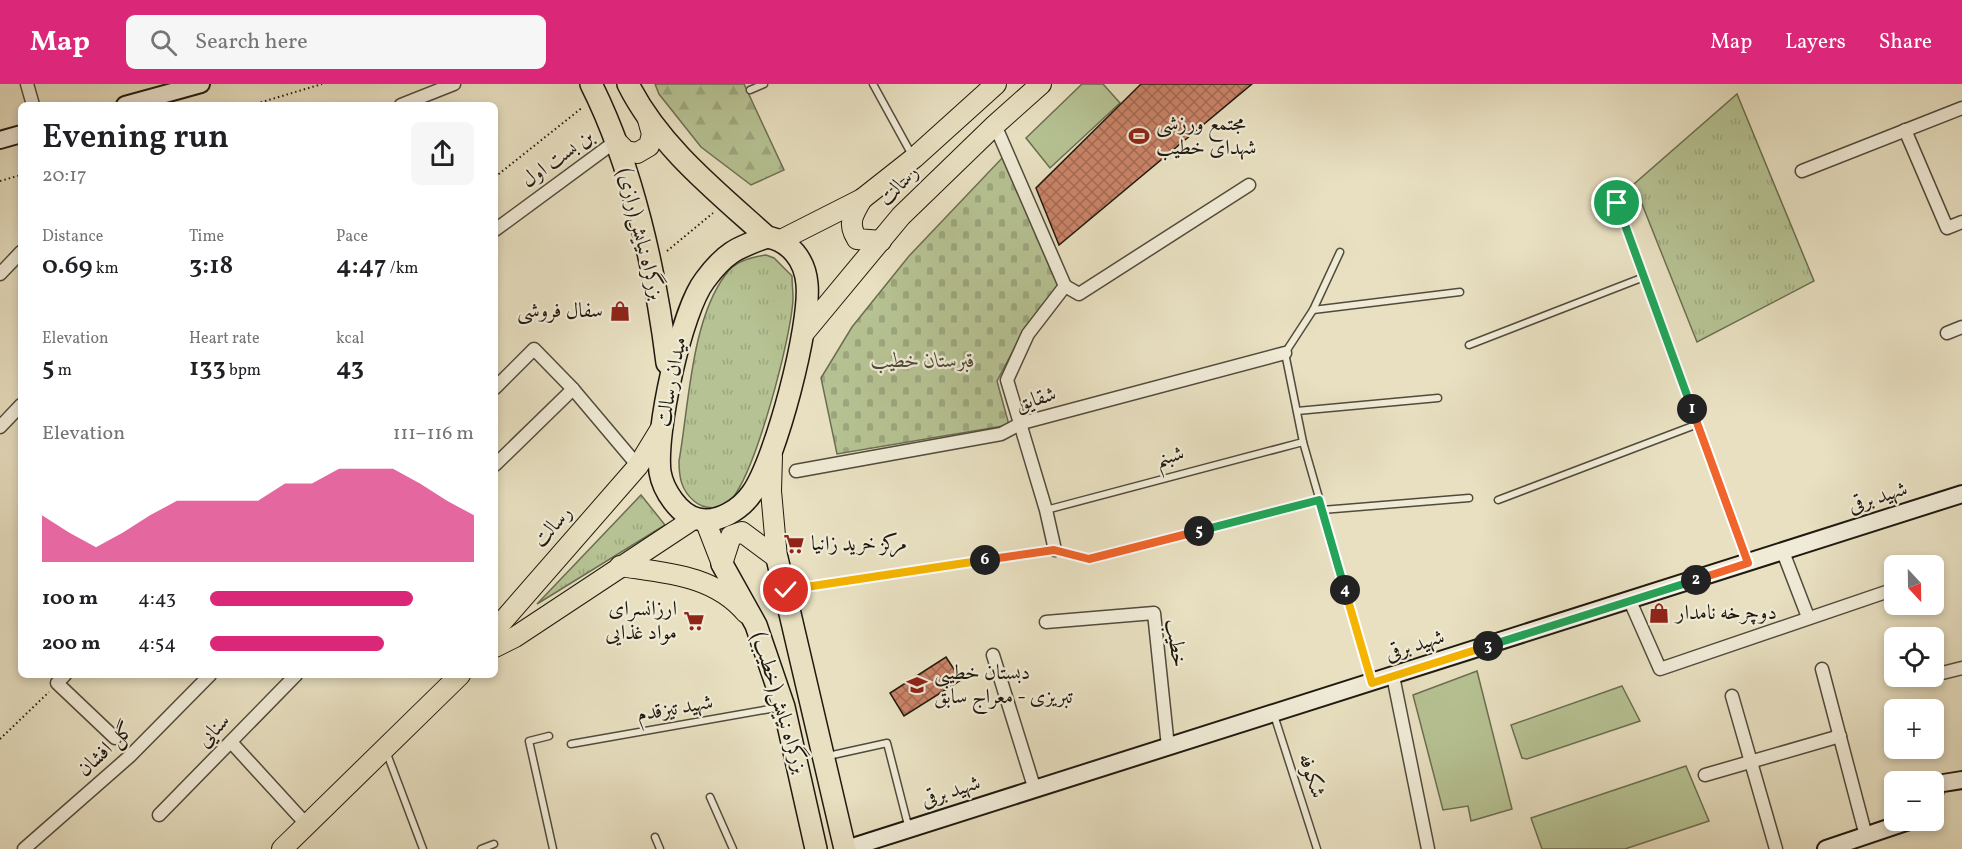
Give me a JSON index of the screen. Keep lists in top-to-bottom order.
{
  "streets": {
    "highway": ["بزرگراه نیایش(رازی)", "میدان رسالت", "بزرگراه نیایش(خطیب)"],
    "main road": ["رسالت", "شهید برقی"],
    "street": [
      "بن بست اول",
      "شقایق",
      "خطیب",
      "سنایی",
      "گل افشان"
    ],
    "lane": ["شبنم", "شهید تیزقدم", "شکوفه"]
  },
  "crossings": [
    ["بن بست اول", "بزرگراه نیایش(رازی)"],
    ["رسالت", "میدان رسالت"],
    ["بزرگراه نیایش(رازی)", "میدان رسالت"],
    ["شهید برقی", "خطیب"],
    ["شهید برقی", "بزرگراه نیایش(خطیب)"],
    ["شهید برقی", "شکوفه"],
    ["بزرگراه نیایش(خطیب)", "شهید تیزقدم"]
  ],
  "parks": ["قبرستان خطیب"],
  "places": {
    "sports": ["مجتمع ورزشی شهدای خطیب"],
    "shop": ["سفال فروشی", "دوچرخه نامدار"],
    "supermarket": ["مرکز خرید زانیا", "ارزانسرای مواد غذایی"],
    "school or university": ["دبستان خطیبی تبریزی - معراج سابق"]
  },
  "north": "bottom",
  "page": {
    "header": "Map",
    "search": "Search here",
    "nav": ["Map", "Layers", "Share"],
    "heading": ["Evening run", "20:17"],
    "stats": [
      ["Distance", "0.69 km"],
      ["Time", "3:18"],
      ["Pace", "4:47 /km"],
      ["Elevation", "5 m"],
      ["Heart rate", "133 bpm"],
      ["kcal", "43"]
    ],
    "pins": [
      "1",
      "5",
      "6",
      "2",
      "4",
      "3"
    ],
    "chart": ["Elevation", "111–116 m"],
    "map_buttons": ["+", "−"],
    "list": [
      {
        "name": "100 m",
        "note": "4:43"
      },
      {
        "name": "200 m",
        "note": "4:54"
      }
    ]
  }
}
